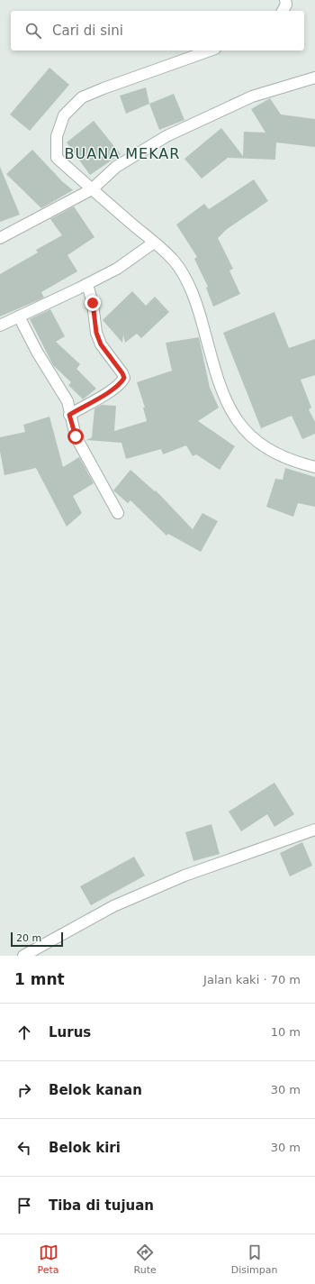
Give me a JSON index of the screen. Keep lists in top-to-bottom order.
{
  "districts": ["BUANA MEKAR"],
  "scale_bar": "20 m",
  "page": {
    "search": "Cari di sini",
    "scale": "20 m",
    "heading": ["1 mnt", "Jalan kaki · 70 m"],
    "list": [
      ["Lurus", "10 m"],
      ["Belok kanan", "30 m"],
      ["Belok kiri", "30 m"],
      "Tiba di tujuan"
    ],
    "nav": ["Peta", "Rute", "Disimpan"]
  }
}
